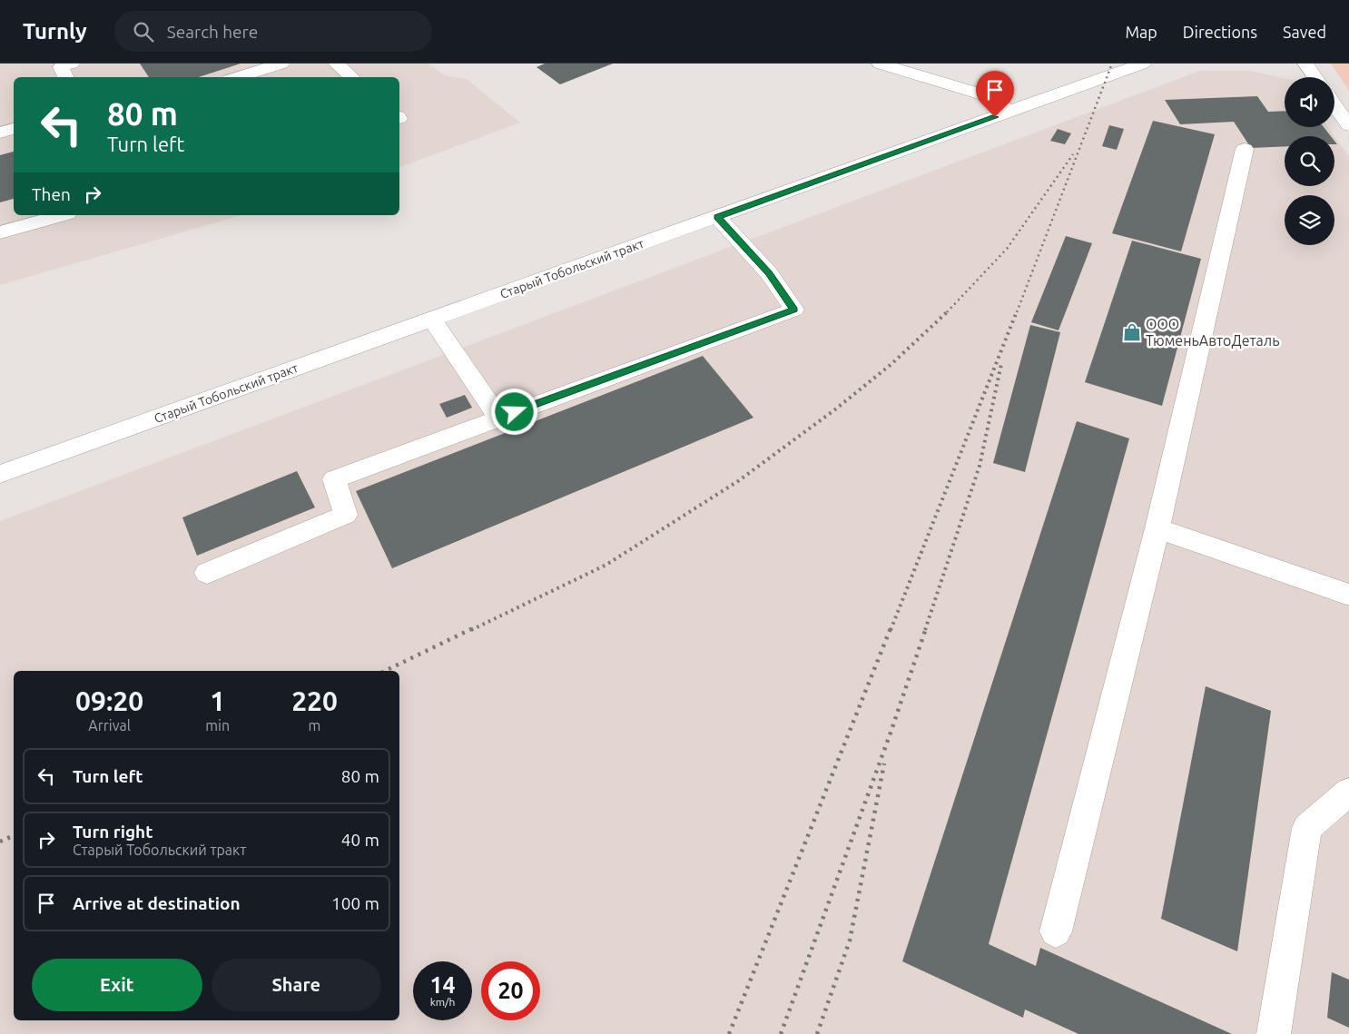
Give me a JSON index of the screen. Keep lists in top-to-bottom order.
{
  "streets": {
    "street": ["Старый Тобольский тракт"]
  },
  "places": {
    "shop": ["ООО ТюменьАвтоДеталь"]
  },
  "page": {
    "header": "Turnly",
    "search": "Search here",
    "nav": ["Map", "Directions", "Saved"],
    "turn": ["80 m", "Turn left"],
    "then": "Then",
    "eta": [
      "09:20",
      "Arrival",
      "1",
      "min",
      "220",
      "m"
    ],
    "list": [
      {
        "name": "Turn left",
        "value": "80 m"
      },
      {
        "name": "Turn right",
        "note": "Старый Тобольский тракт",
        "value": "40 m"
      },
      {
        "name": "Arrive at destination",
        "value": "100 m"
      }
    ],
    "buttons": ["Exit", "Share"],
    "speed": "14 km/h",
    "limit": "20"
  }
}
